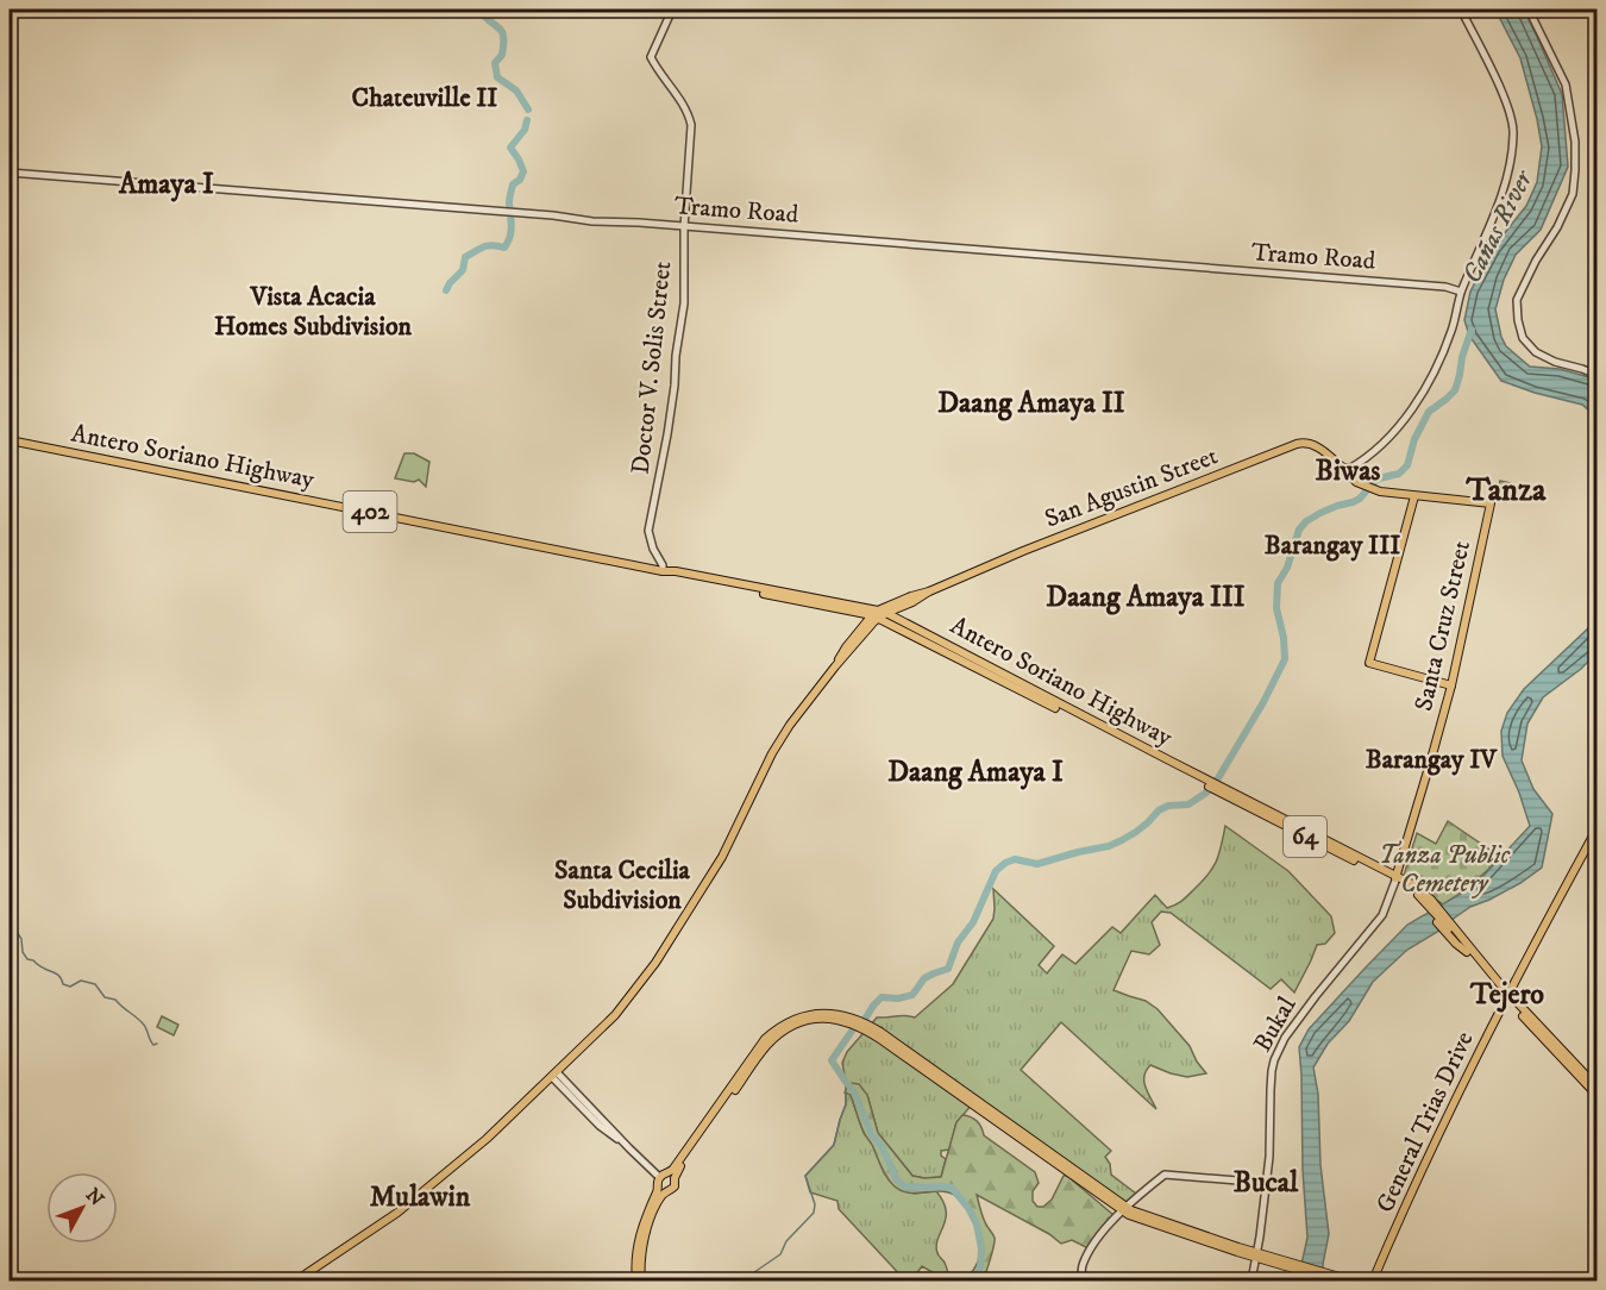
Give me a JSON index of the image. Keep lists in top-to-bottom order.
{
  "streets": {
    "main road": [
      "Antero Soriano Highway",
      "San Agustin Street",
      "402",
      "Santa Cruz Street",
      "64",
      "General Trias Drive"
    ],
    "street": ["Tramo Road", "Doctor V. Solis Street", "Bukal"]
  },
  "crossings": [
    ["Tramo Road", "Doctor V. Solis Street"],
    ["Doctor V. Solis Street", "Antero Soriano Highway"],
    ["Antero Soriano Highway", "San Agustin Street"],
    ["Antero Soriano Highway", "Santa Cruz Street"],
    ["Antero Soriano Highway", "Bukal"],
    ["Antero Soriano Highway", "General Trias Drive"],
    ["San Agustin Street", "Santa Cruz Street"],
    ["Santa Cruz Street", "Bukal"]
  ],
  "districts": [
    "Chateuville II",
    "Amaya I",
    "Vista Acacia Homes Subdivision",
    "Daang Amaya II",
    "Biwas",
    "Tanza",
    "Barangay III",
    "Daang Amaya III",
    "Barangay IV",
    "Daang Amaya I",
    "Santa Cecilia Subdivision",
    "Tejero",
    "Bucal",
    "Mulawin"
  ],
  "water": ["Cañas River"],
  "parks": ["Tanza Public Cemetery"],
  "north": "top right"
}
